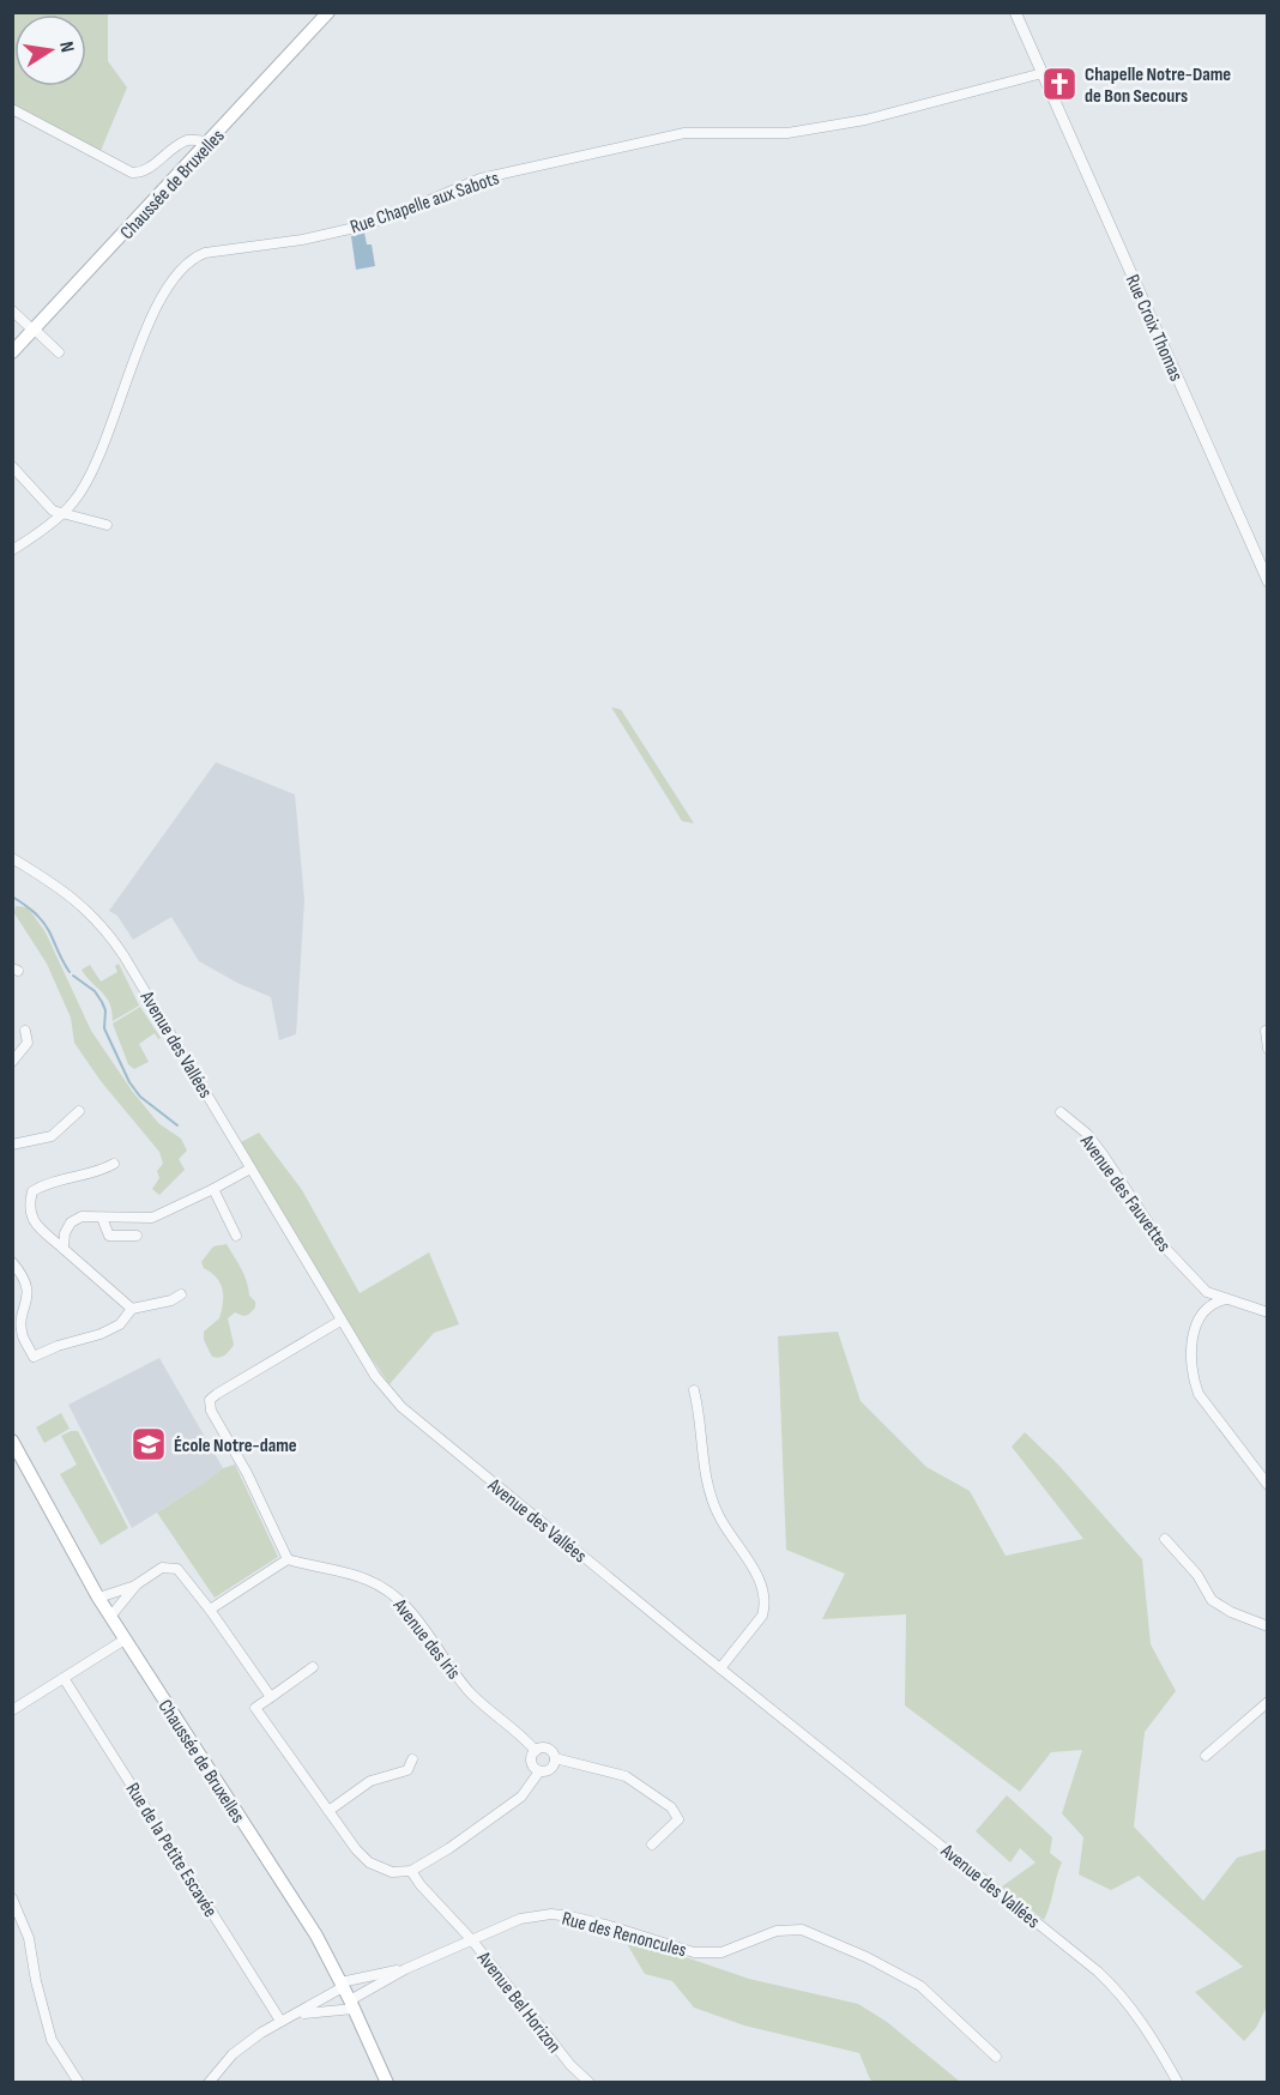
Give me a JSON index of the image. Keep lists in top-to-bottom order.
{
  "streets": {
    "main road": ["Chaussée de Bruxelles"],
    "street": [
      "Rue Chapelle aux Sabots",
      "Rue Croix Thomas",
      "Avenue des Vallées",
      "Avenue des Fauvettes",
      "Avenue des Iris",
      "Rue de la Petite Escavée",
      "Rue des Renoncules",
      "Avenue Bel Horizon"
    ]
  },
  "crossings": [
    ["Chaussée de Bruxelles", "Avenue Bel Horizon"],
    ["Rue Chapelle aux Sabots", "Rue Croix Thomas"],
    ["Rue des Renoncules", "Avenue Bel Horizon"]
  ],
  "places": {
    "church": ["Chapelle Notre-Dame de Bon Secours"],
    "school or university": ["École Notre-dame"]
  },
  "north": "right"
}
